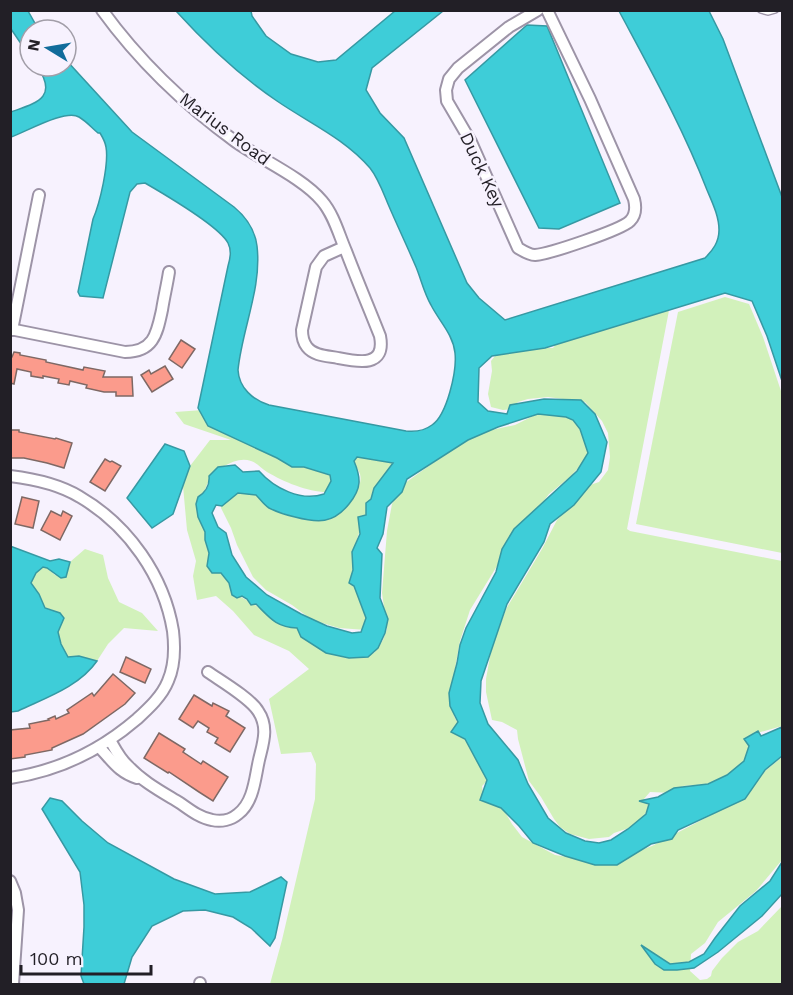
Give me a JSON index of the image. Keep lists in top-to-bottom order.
{
  "streets": {
    "street": ["Marius Road", "Duck Key"]
  },
  "scale_bar": "100 m",
  "north": "left"
}
